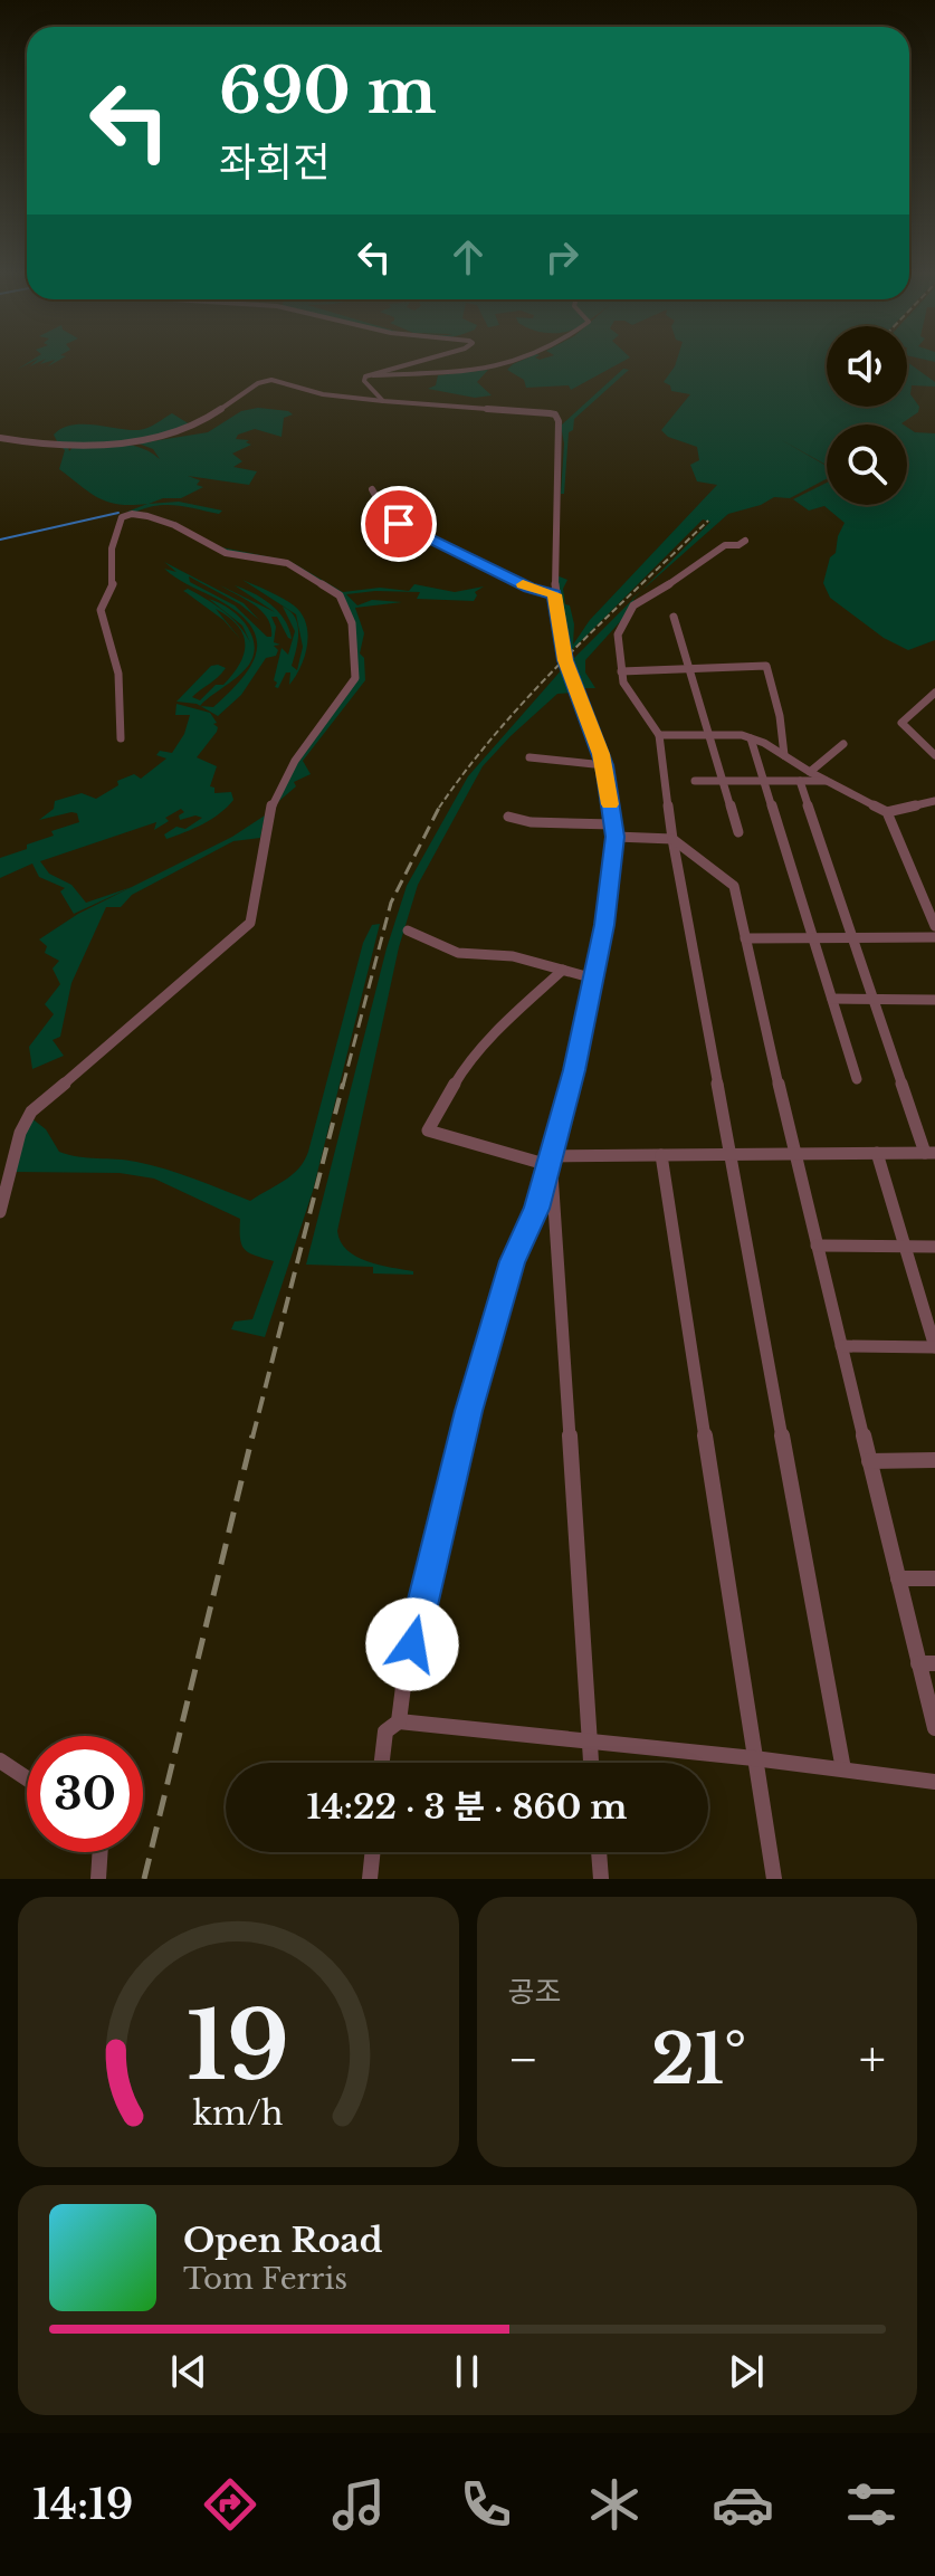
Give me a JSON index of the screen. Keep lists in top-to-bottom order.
{
  "page": {
    "turn": ["690 m", "좌회전"],
    "limit": "30",
    "trip": "14:22 · 3 분 · 860 m",
    "tile": "공조",
    "heat": ["−", "21°", "+"],
    "song": ["Open Road", "Tom Ferris"],
    "tabs": "14:19",
    "gauge": ["19", "km/h"]
  }
}
